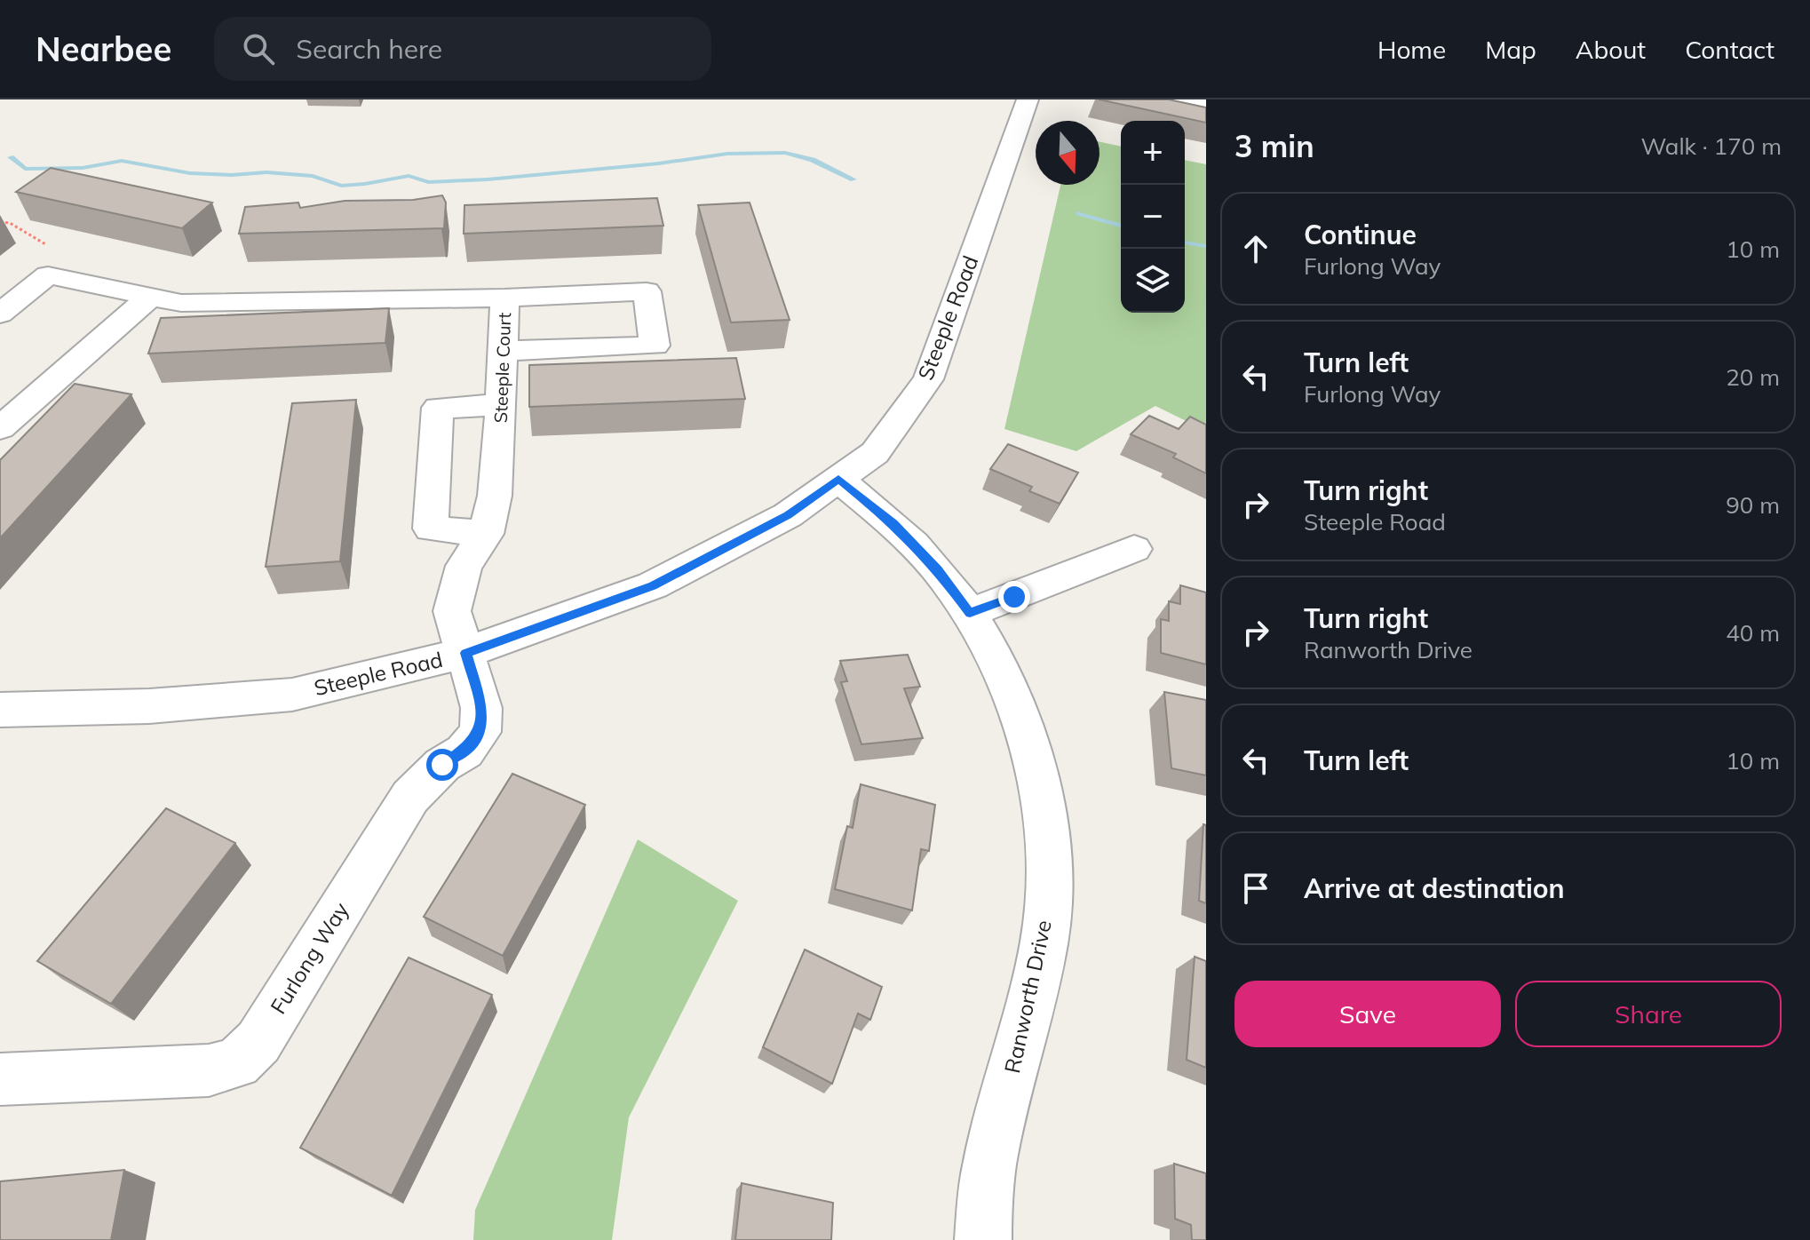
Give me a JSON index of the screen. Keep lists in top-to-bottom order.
{
  "streets": {
    "street": [
      "Steeple Road",
      "Steeple Court",
      "Furlong Way",
      "Ranworth Drive"
    ]
  },
  "crossings": [
    ["Steeple Road", "Steeple Court"],
    ["Steeple Road", "Furlong Way"],
    ["Steeple Road", "Ranworth Drive"],
    ["Steeple Court", "Furlong Way"]
  ],
  "north": "bottom",
  "page": {
    "header": "Nearbee",
    "search": "Search here",
    "nav": [
      "Home",
      "Map",
      "About",
      "Contact"
    ],
    "heading": ["3 min", "Walk · 170 m"],
    "map_buttons": ["+", "−"],
    "list": [
      ["Continue", "Furlong Way", "10 m"],
      ["Turn left", "Furlong Way", "20 m"],
      ["Turn right", "Steeple Road", "90 m"],
      ["Turn right", "Ranworth Drive", "40 m"],
      ["Turn left", "10 m"],
      "Arrive at destination"
    ],
    "buttons": ["Save", "Share"]
  }
}
